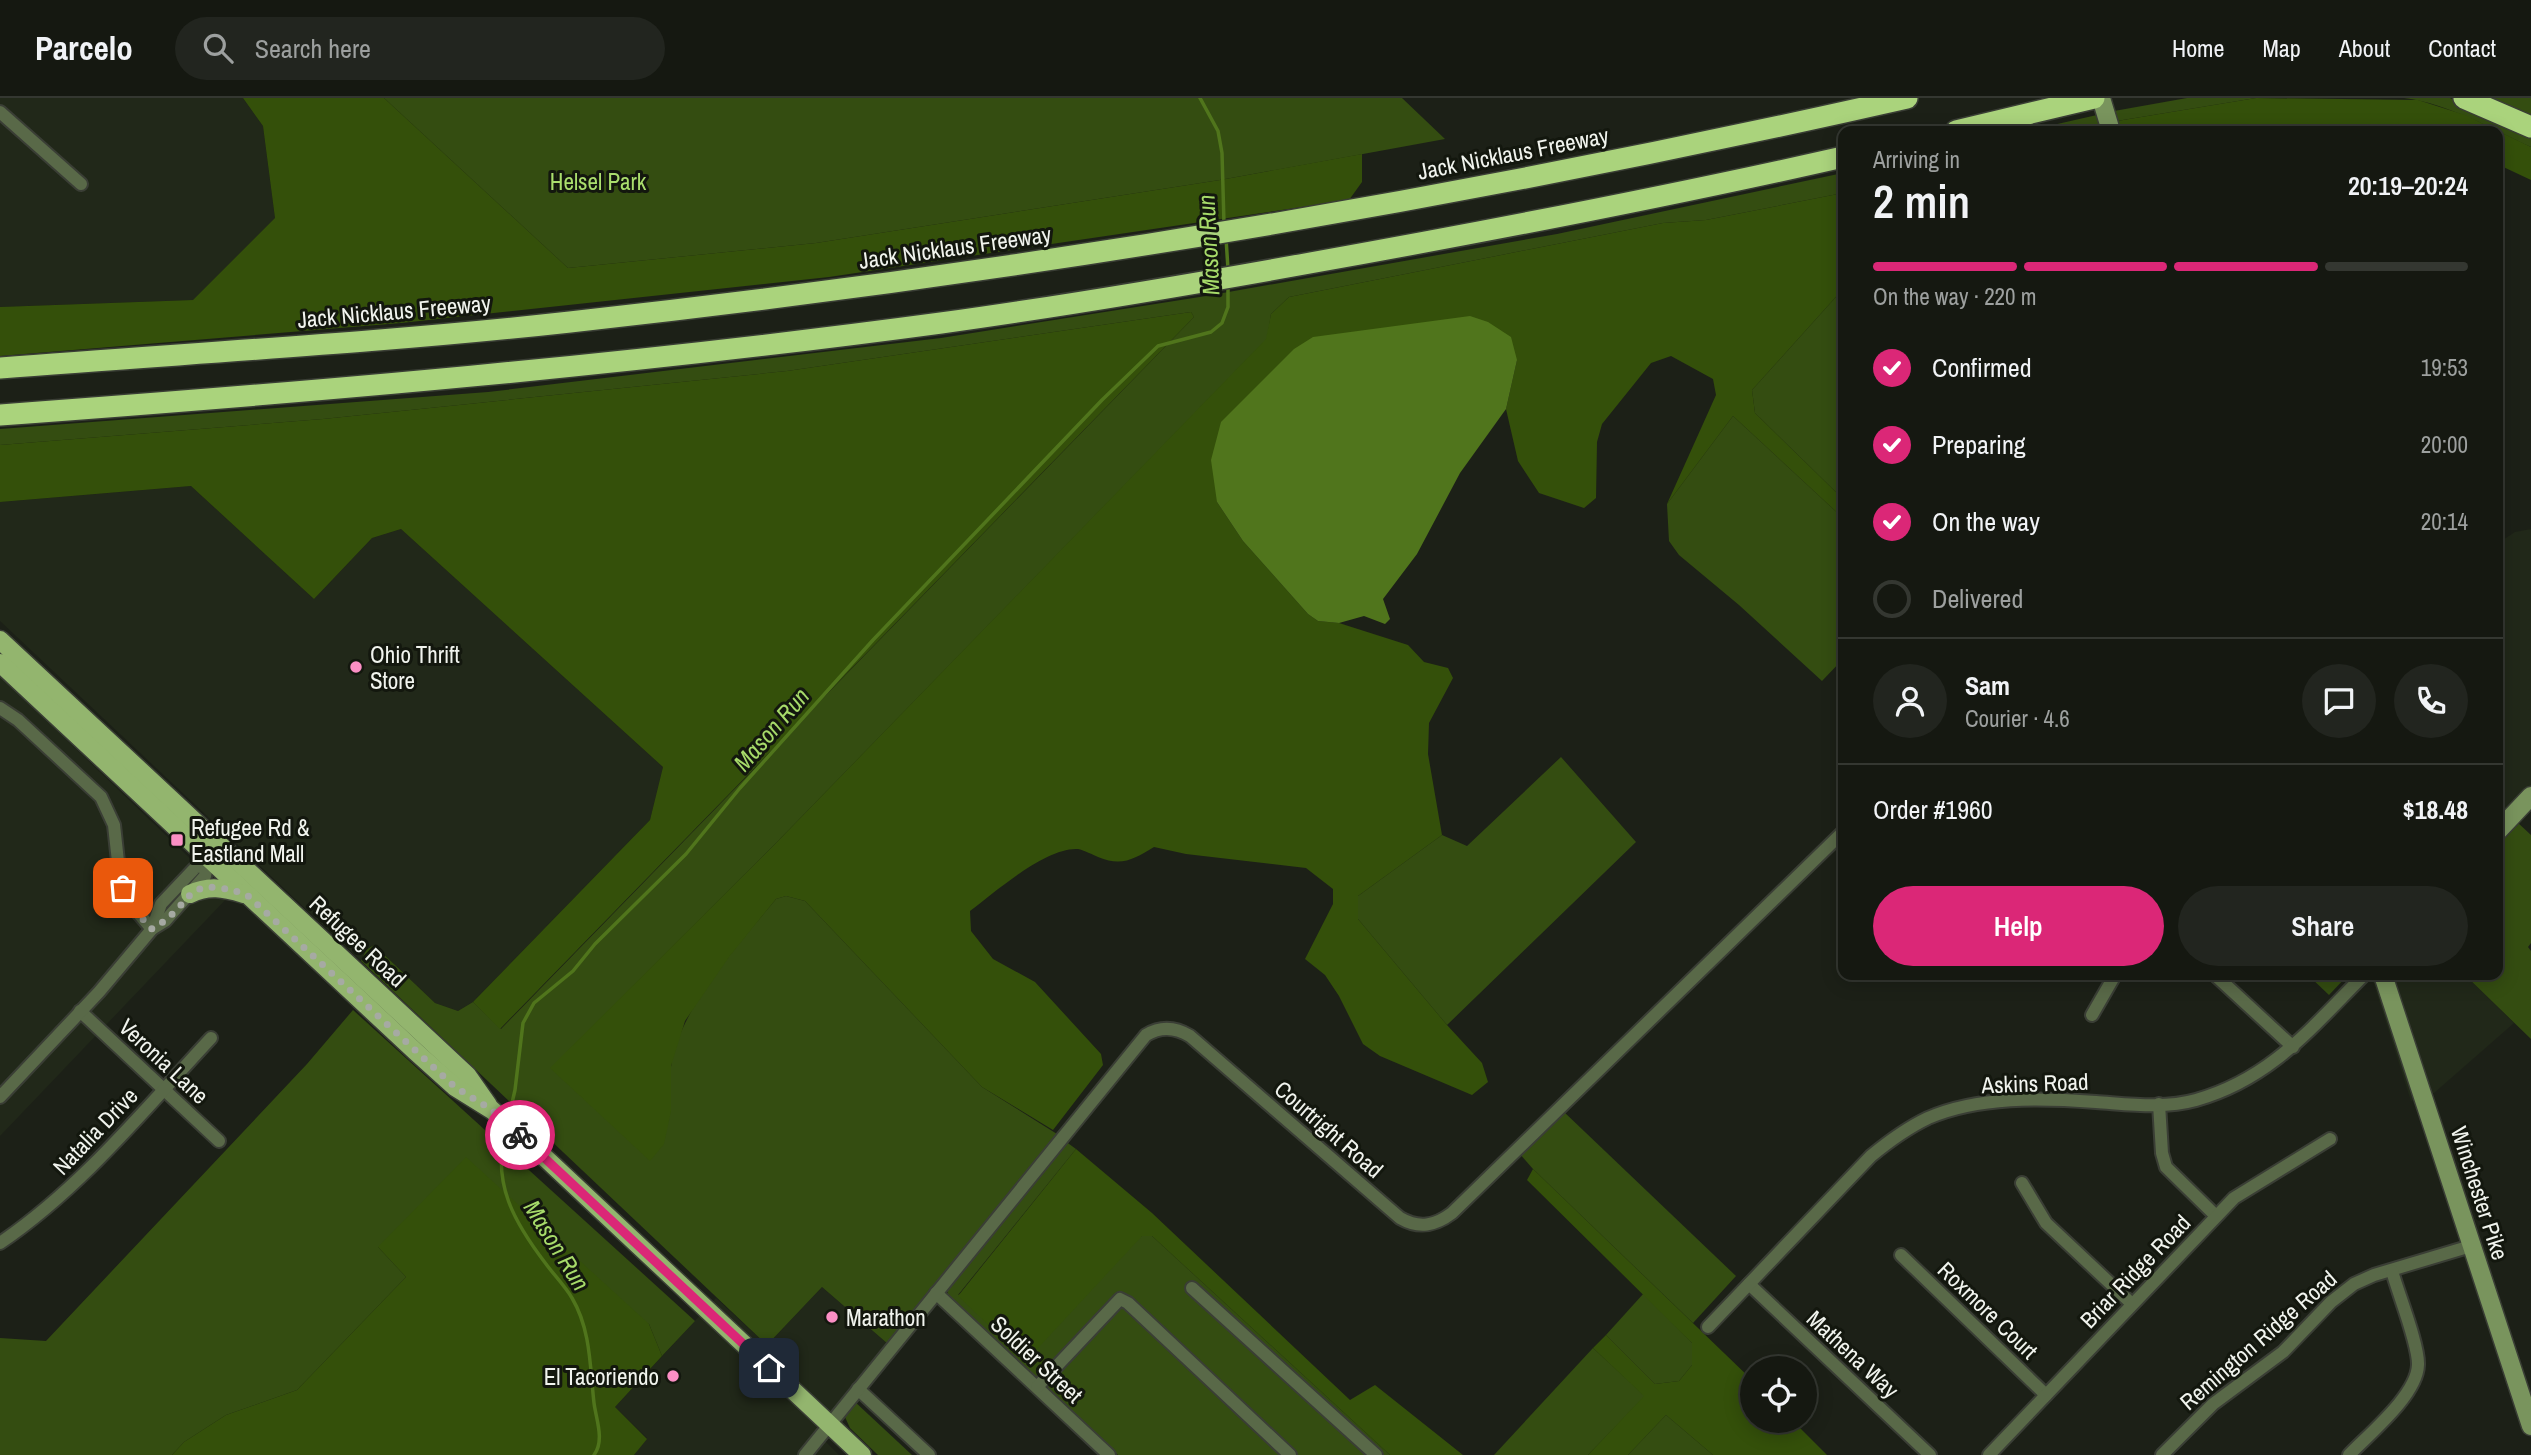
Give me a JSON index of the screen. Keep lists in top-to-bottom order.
{
  "streets": {
    "highway": ["Jack Nicklaus Freeway"],
    "main road": ["Refugee Road", "Winchester Pike"],
    "street": [
      "Veronia Lane",
      "Askins Road",
      "Courtright Road",
      "Natalia Drive",
      "Briar Ridge Road",
      "Roxmore Court",
      "Remington Ridge Road",
      "Mathena Way",
      "Soldier Street"
    ]
  },
  "crossings": [
    ["Refugee Road", "Courtright Road"],
    ["Veronia Lane", "Natalia Drive"],
    ["Askins Road", "Mathena Way"],
    ["Courtright Road", "Soldier Street"],
    ["Winchester Pike", "Remington Ridge Road"],
    ["Briar Ridge Road", "Roxmore Court"]
  ],
  "water": ["Mason Run"],
  "parks": ["Helsel Park"],
  "places": {
    "other": ["Ohio Thrift Store", "Marathon", "El Tacoriendo"],
    "transit": ["Refugee Rd & Eastland Mall"]
  },
  "page": {
    "header": "Parcelo",
    "search": "Search here",
    "nav": [
      "Home",
      "Map",
      "About",
      "Contact"
    ],
    "heading": ["2 min", "Arriving in", "20:19–20:24"],
    "panel": [
      "Sam",
      "Courier · 4.6",
      "Order #1960",
      "$18.48"
    ],
    "bar": "On the way · 220 m",
    "list": [
      ["Confirmed", "19:53"],
      ["Preparing", "20:00"],
      ["On the way", "20:14"],
      "Delivered"
    ],
    "buttons": ["Help", "Share"]
  }
}
